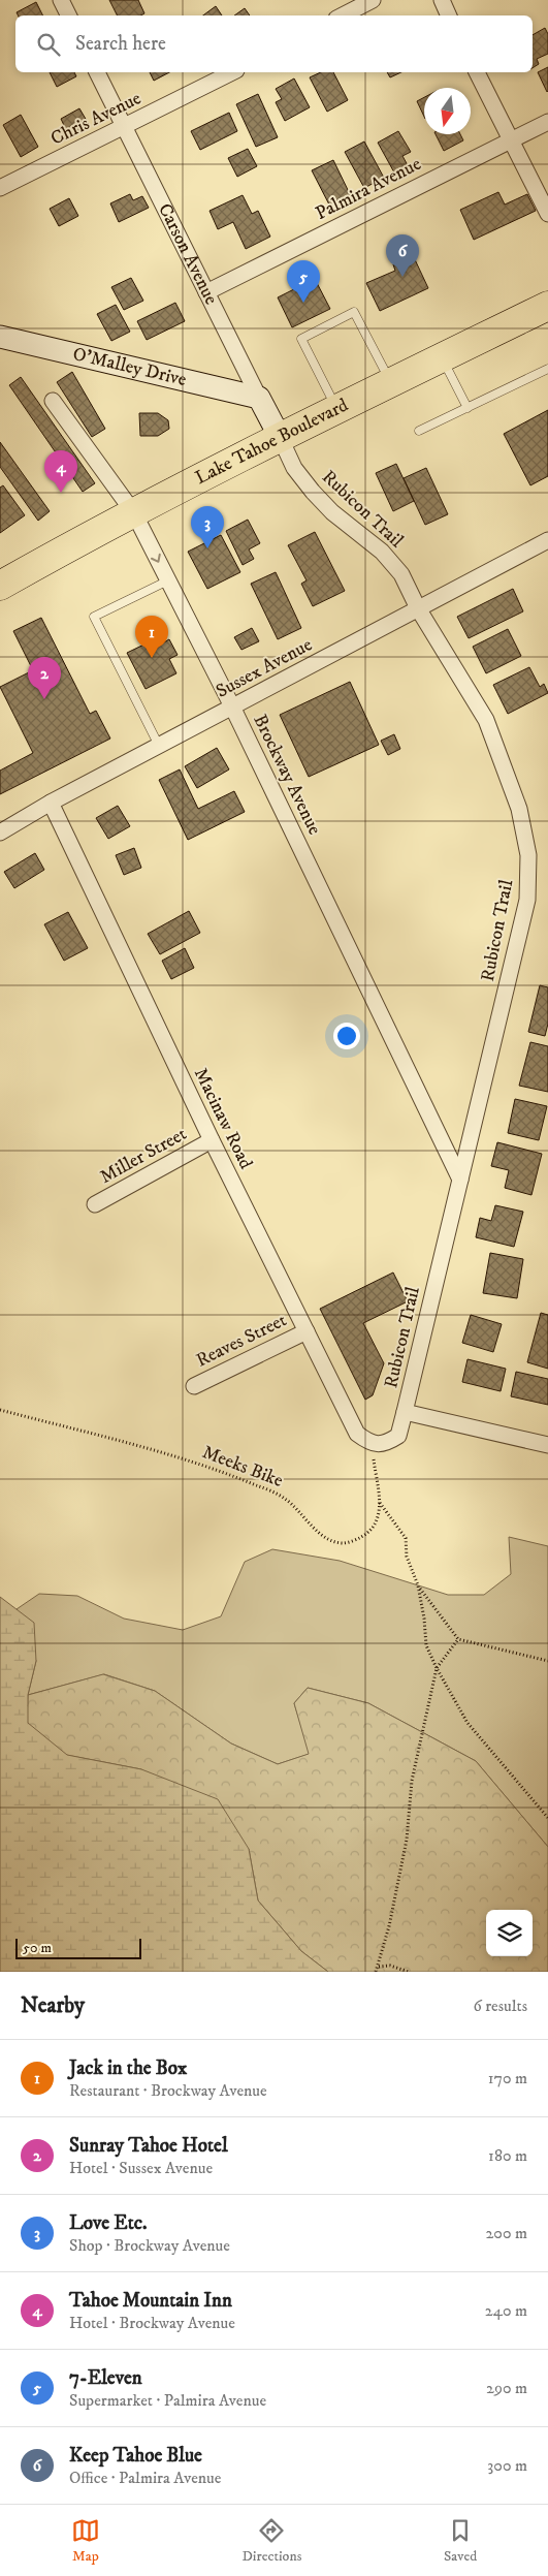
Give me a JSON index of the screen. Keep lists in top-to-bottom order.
{
  "streets": {
    "highway": ["Lake Tahoe Boulevard"],
    "street": [
      "Chris Avenue",
      "Palmira Avenue",
      "Carson Avenue",
      "O'Malley Drive",
      "Rubicon Trail",
      "Sussex Avenue",
      "Brockway Avenue",
      "Macinaw Road",
      "Miller Street",
      "Reaves Street"
    ],
    "path": ["Meeks Bike"]
  },
  "crossings": [
    ["Chris Avenue", "Carson Avenue"],
    ["Palmira Avenue", "Carson Avenue"],
    ["Carson Avenue", "O'Malley Drive"],
    ["Carson Avenue", "Lake Tahoe Boulevard"],
    ["Carson Avenue", "Rubicon Trail"],
    ["Lake Tahoe Boulevard", "Rubicon Trail"],
    ["Lake Tahoe Boulevard", "Brockway Avenue"],
    ["Rubicon Trail", "Sussex Avenue"],
    ["Rubicon Trail", "Brockway Avenue"],
    ["Rubicon Trail", "Macinaw Road"],
    ["Rubicon Trail", "Meeks Bike"],
    ["Sussex Avenue", "Brockway Avenue"],
    ["Sussex Avenue", "Macinaw Road"],
    ["Macinaw Road", "Miller Street"],
    ["Macinaw Road", "Reaves Street"],
    ["Macinaw Road", "Meeks Bike"]
  ],
  "scale_bar": "50 m",
  "north": "bottom",
  "page": {
    "search": "Search here",
    "pins": [
      "6",
      "5",
      "4",
      "3",
      "1",
      "2"
    ],
    "scale": "50 m",
    "heading": ["Nearby", "6 results"],
    "list": [
      {
        "mark": "1",
        "name": "Jack in the Box",
        "note": "Restaurant · Brockway Avenue",
        "value": "170 m"
      },
      {
        "mark": "2",
        "name": "Sunray Tahoe Hotel",
        "note": "Hotel · Sussex Avenue",
        "value": "180 m"
      },
      {
        "mark": "3",
        "name": "Love Etc.",
        "note": "Shop · Brockway Avenue",
        "value": "200 m"
      },
      {
        "mark": "4",
        "name": "Tahoe Mountain Inn",
        "note": "Hotel · Brockway Avenue",
        "value": "240 m"
      },
      {
        "mark": "5",
        "name": "7-Eleven",
        "note": "Supermarket · Palmira Avenue",
        "value": "290 m"
      },
      {
        "mark": "6",
        "name": "Keep Tahoe Blue",
        "note": "Office · Palmira Avenue",
        "value": "300 m"
      }
    ],
    "nav": ["Map", "Directions", "Saved"]
  }
}
